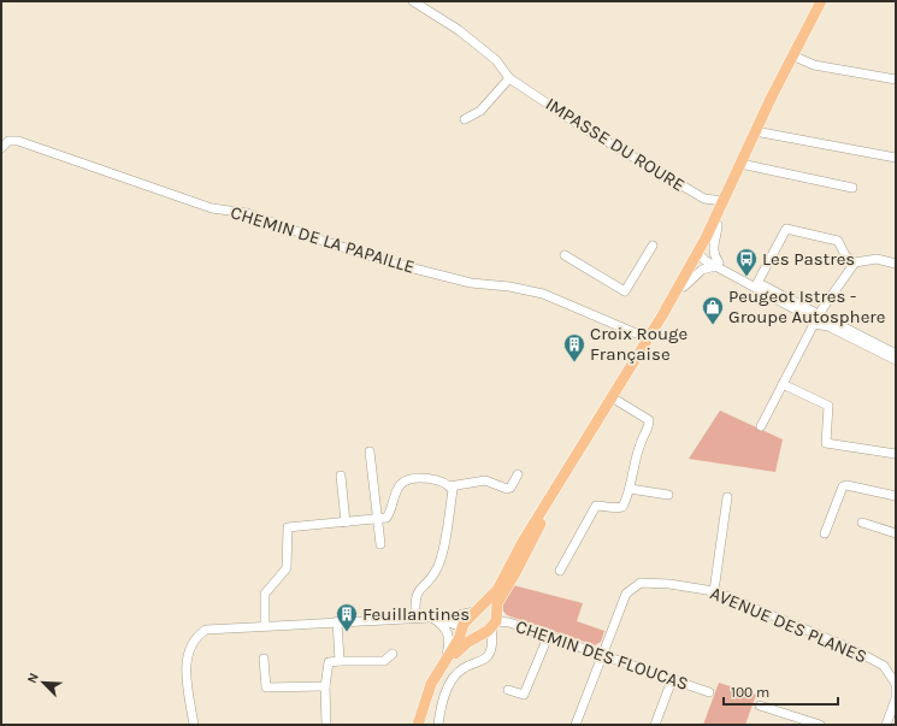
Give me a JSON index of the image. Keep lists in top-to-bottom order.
{
  "streets": {
    "street": [
      "IMPASSE DU ROURE",
      "CHEMIN DE LA PAPAILLE",
      "AVENUE DES PLANES",
      "CHEMIN DES FLOUCAS"
    ]
  },
  "crossings": [
    ["AVENUE DES PLANES", "CHEMIN DES FLOUCAS"]
  ],
  "places": {
    "bus stop": ["Les Pastres"],
    "shop": ["Peugeot Istres - Groupe Autosphere"],
    "building": ["Croix Rouge Française", "Feuillantines"]
  },
  "scale_bar": "100 m",
  "north": "top left"
}
